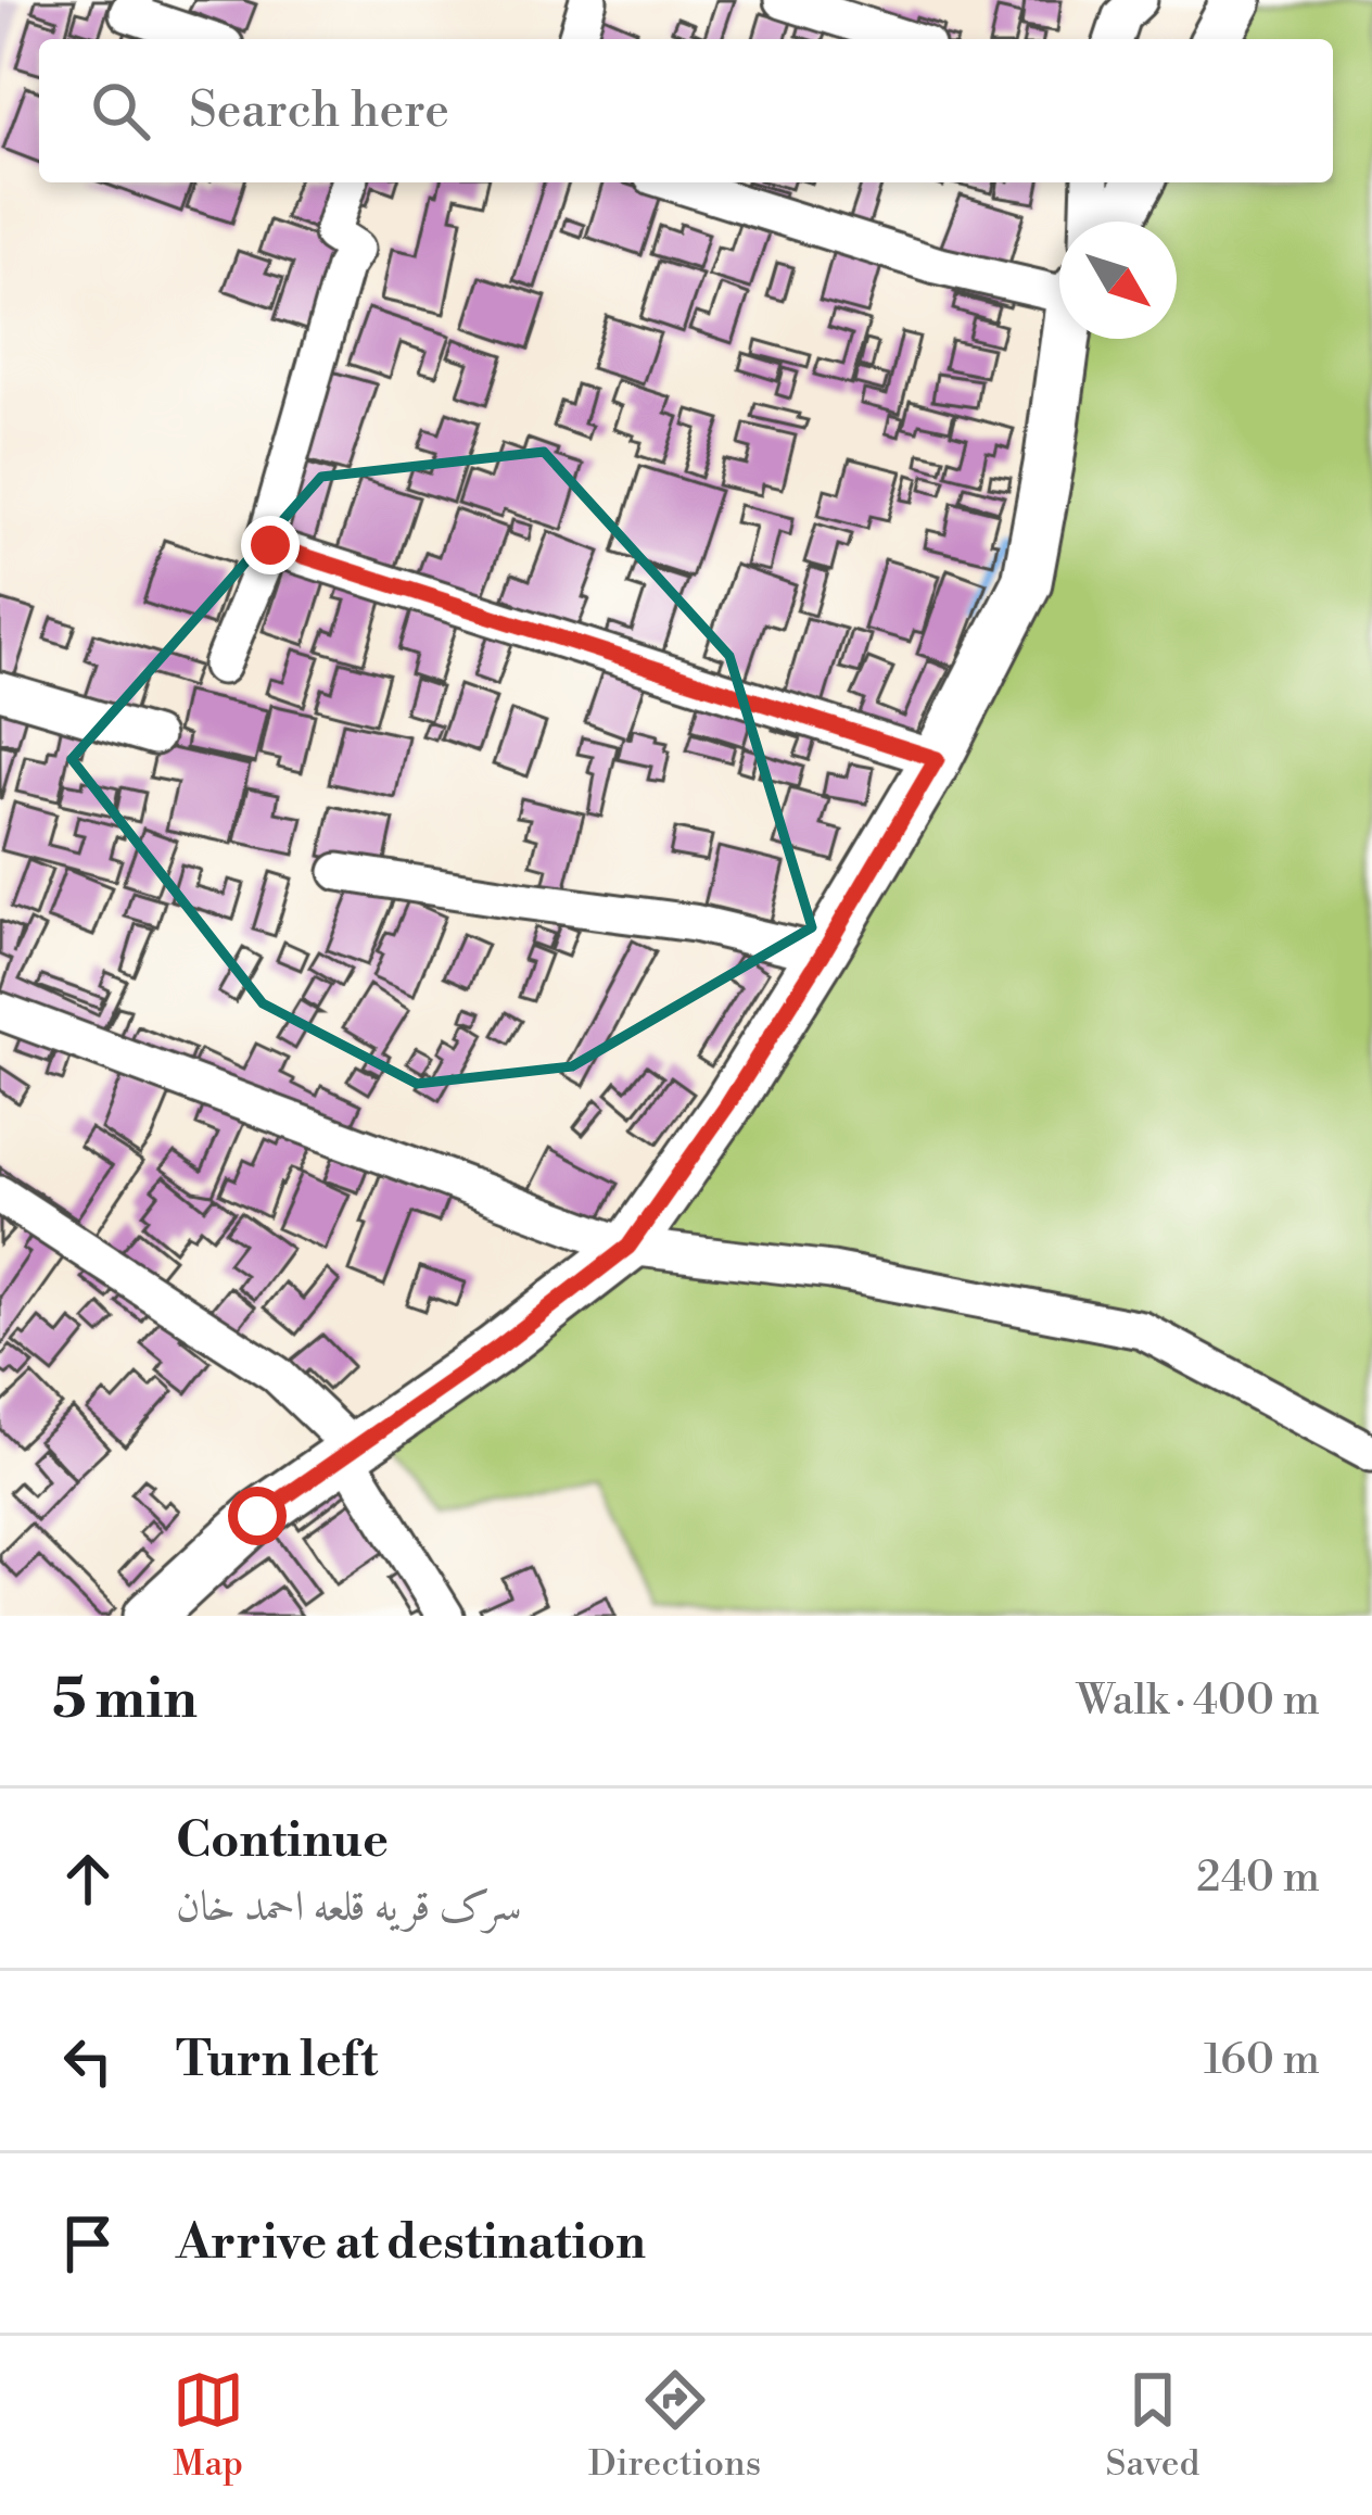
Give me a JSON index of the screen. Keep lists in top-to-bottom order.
{
  "north": "bottom right",
  "page": {
    "search": "Search here",
    "heading": ["5 min", "Walk · 400 m"],
    "list": [
      ["Continue", "سرک قریه قلعه احمد خان", "240 m"],
      ["Turn left", "160 m"],
      "Arrive at destination"
    ],
    "nav": ["Map", "Directions", "Saved"]
  }
}
